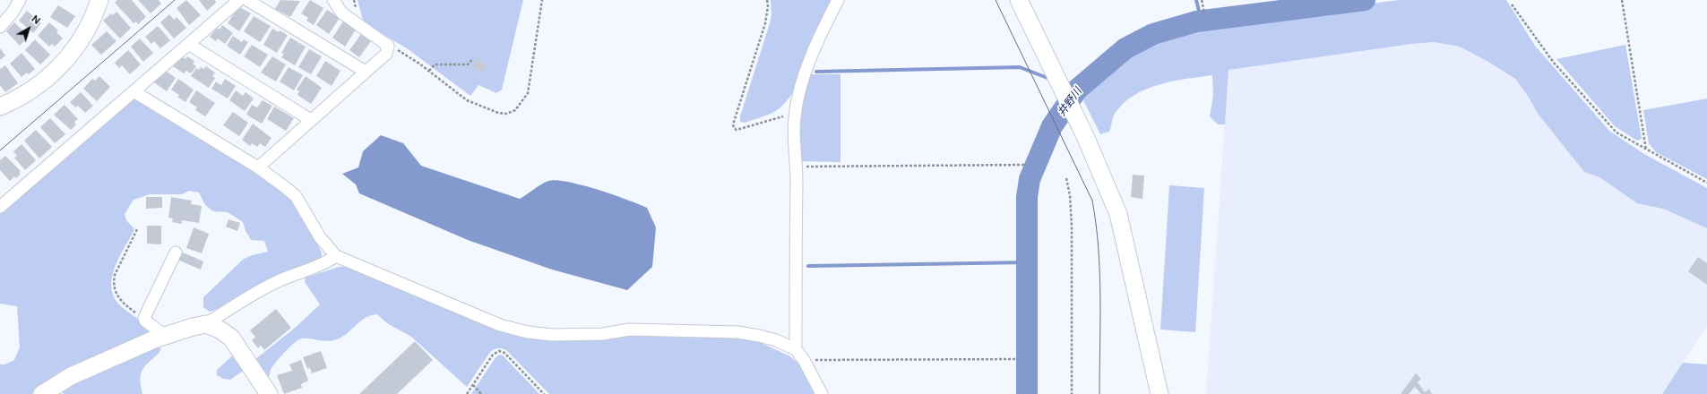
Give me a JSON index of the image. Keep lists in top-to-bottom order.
{
  "water": ["井野川"],
  "north": "top right"
}
